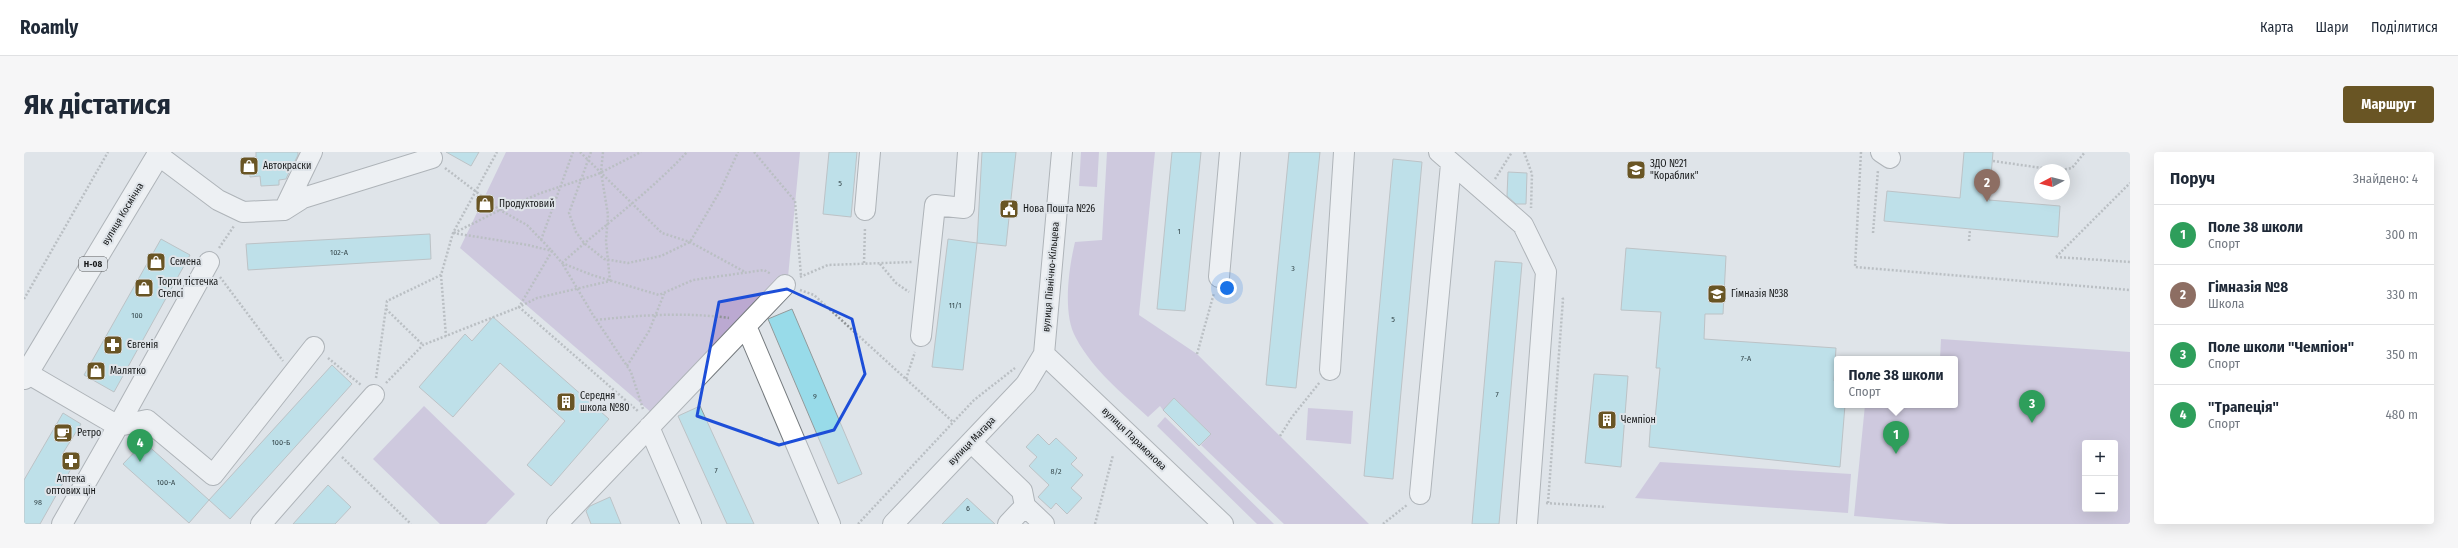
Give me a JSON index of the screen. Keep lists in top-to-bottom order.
{
  "streets": {
    "main road": ["вулиця Космічна", "Н-08"],
    "street": ["вулиця Північно-Кільцева", "вулиця Парамонова", "вулиця Магара"]
  },
  "crossings": [
    ["вулиця Північно-Кільцева", "вулиця Парамонова"],
    ["вулиця Північно-Кільцева", "вулиця Магара"],
    ["вулиця Парамонова", "вулиця Магара"]
  ],
  "places": {
    "shop": [
      "Автокраски",
      "Продуктовий",
      "Семена",
      "Торти тістечка Стелсі",
      "Малятко"
    ],
    "school or university": ["ЗДО №21 \"Кораблик\"", "Гімназія №38"],
    "public building": ["Нова Пошта №26"],
    "pharmacy": ["Євгенія", "Аптека оптових цін"],
    "building": ["Середня школа №80", "Чемпіон"],
    "cafe": ["Ретро"]
  },
  "house_numbers": [
    "5",
    "1",
    "102-А",
    "3",
    "11/1",
    "100",
    "5",
    "7-А",
    "7",
    "9",
    "100-Б",
    "7",
    "8/2",
    "100-А",
    "98",
    "6"
  ],
  "north": "left",
  "page": {
    "header": "Roamly",
    "nav": ["Карта", "Шари", "Поділитися"],
    "buttons": "Маршрут",
    "title": "Як дістатися",
    "heading": ["Поруч", "Знайдено: 4"],
    "pins": [
      "2",
      "3",
      "1",
      "4"
    ],
    "list": [
      {
        "mark": "1",
        "name": "Поле 38 школи",
        "note": "Спорт",
        "value": "300 m"
      },
      {
        "mark": "2",
        "name": "Гімназія №8",
        "note": "Школа",
        "value": "330 m"
      },
      {
        "mark": "3",
        "name": "Поле школи \"Чемпіон\"",
        "note": "Спорт",
        "value": "350 m"
      },
      {
        "mark": "4",
        "name": "\"Трапеція\"",
        "note": "Спорт",
        "value": "480 m"
      }
    ],
    "popup": ["Поле 38 школи", "Спорт"],
    "map_buttons": ["+", "−"]
  }
}
